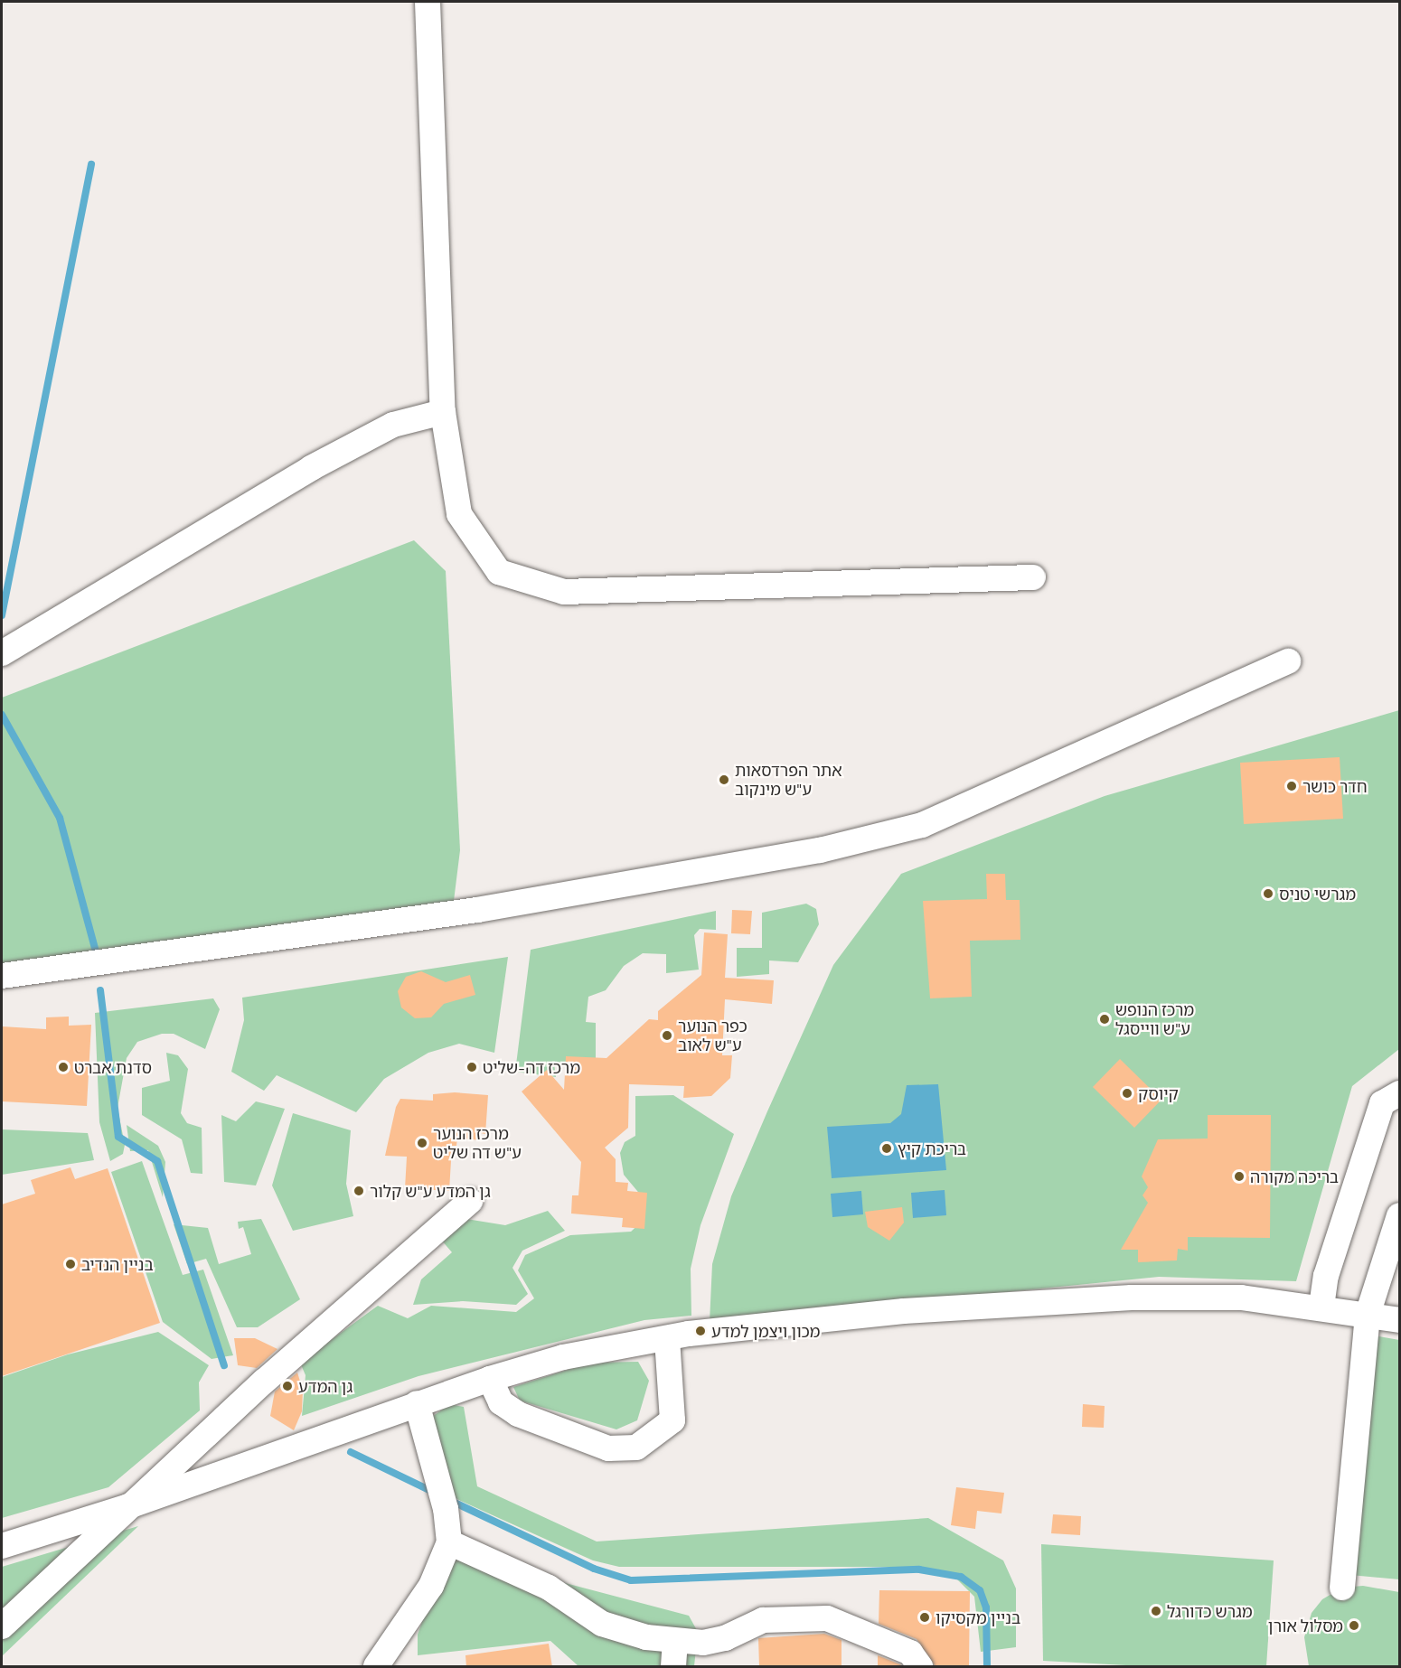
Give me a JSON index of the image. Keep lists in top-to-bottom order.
{
  "places": [
    "אתר הפרדסאות ע\"ש מינקוב",
    "חדר כושר",
    "מגרשי טניס",
    "מרכז הנופש ע\"ש ווייסגל",
    "כפר הנוער ע\"ש לאוב",
    "סדנת אברט",
    "מרכז דה-שליט",
    "קיוסק",
    "מרכז הנוער ע\"ש דה שליט",
    "בריכת קיץ",
    "בריכה מקורה",
    "גן המדע ע\"ש קלור",
    "בניין הנדיב",
    "מכון ויצמן למדע",
    "גן המדע",
    "מגרש כדורגל",
    "בניין מקסיקו",
    "מסלול אורן"
  ]
}
